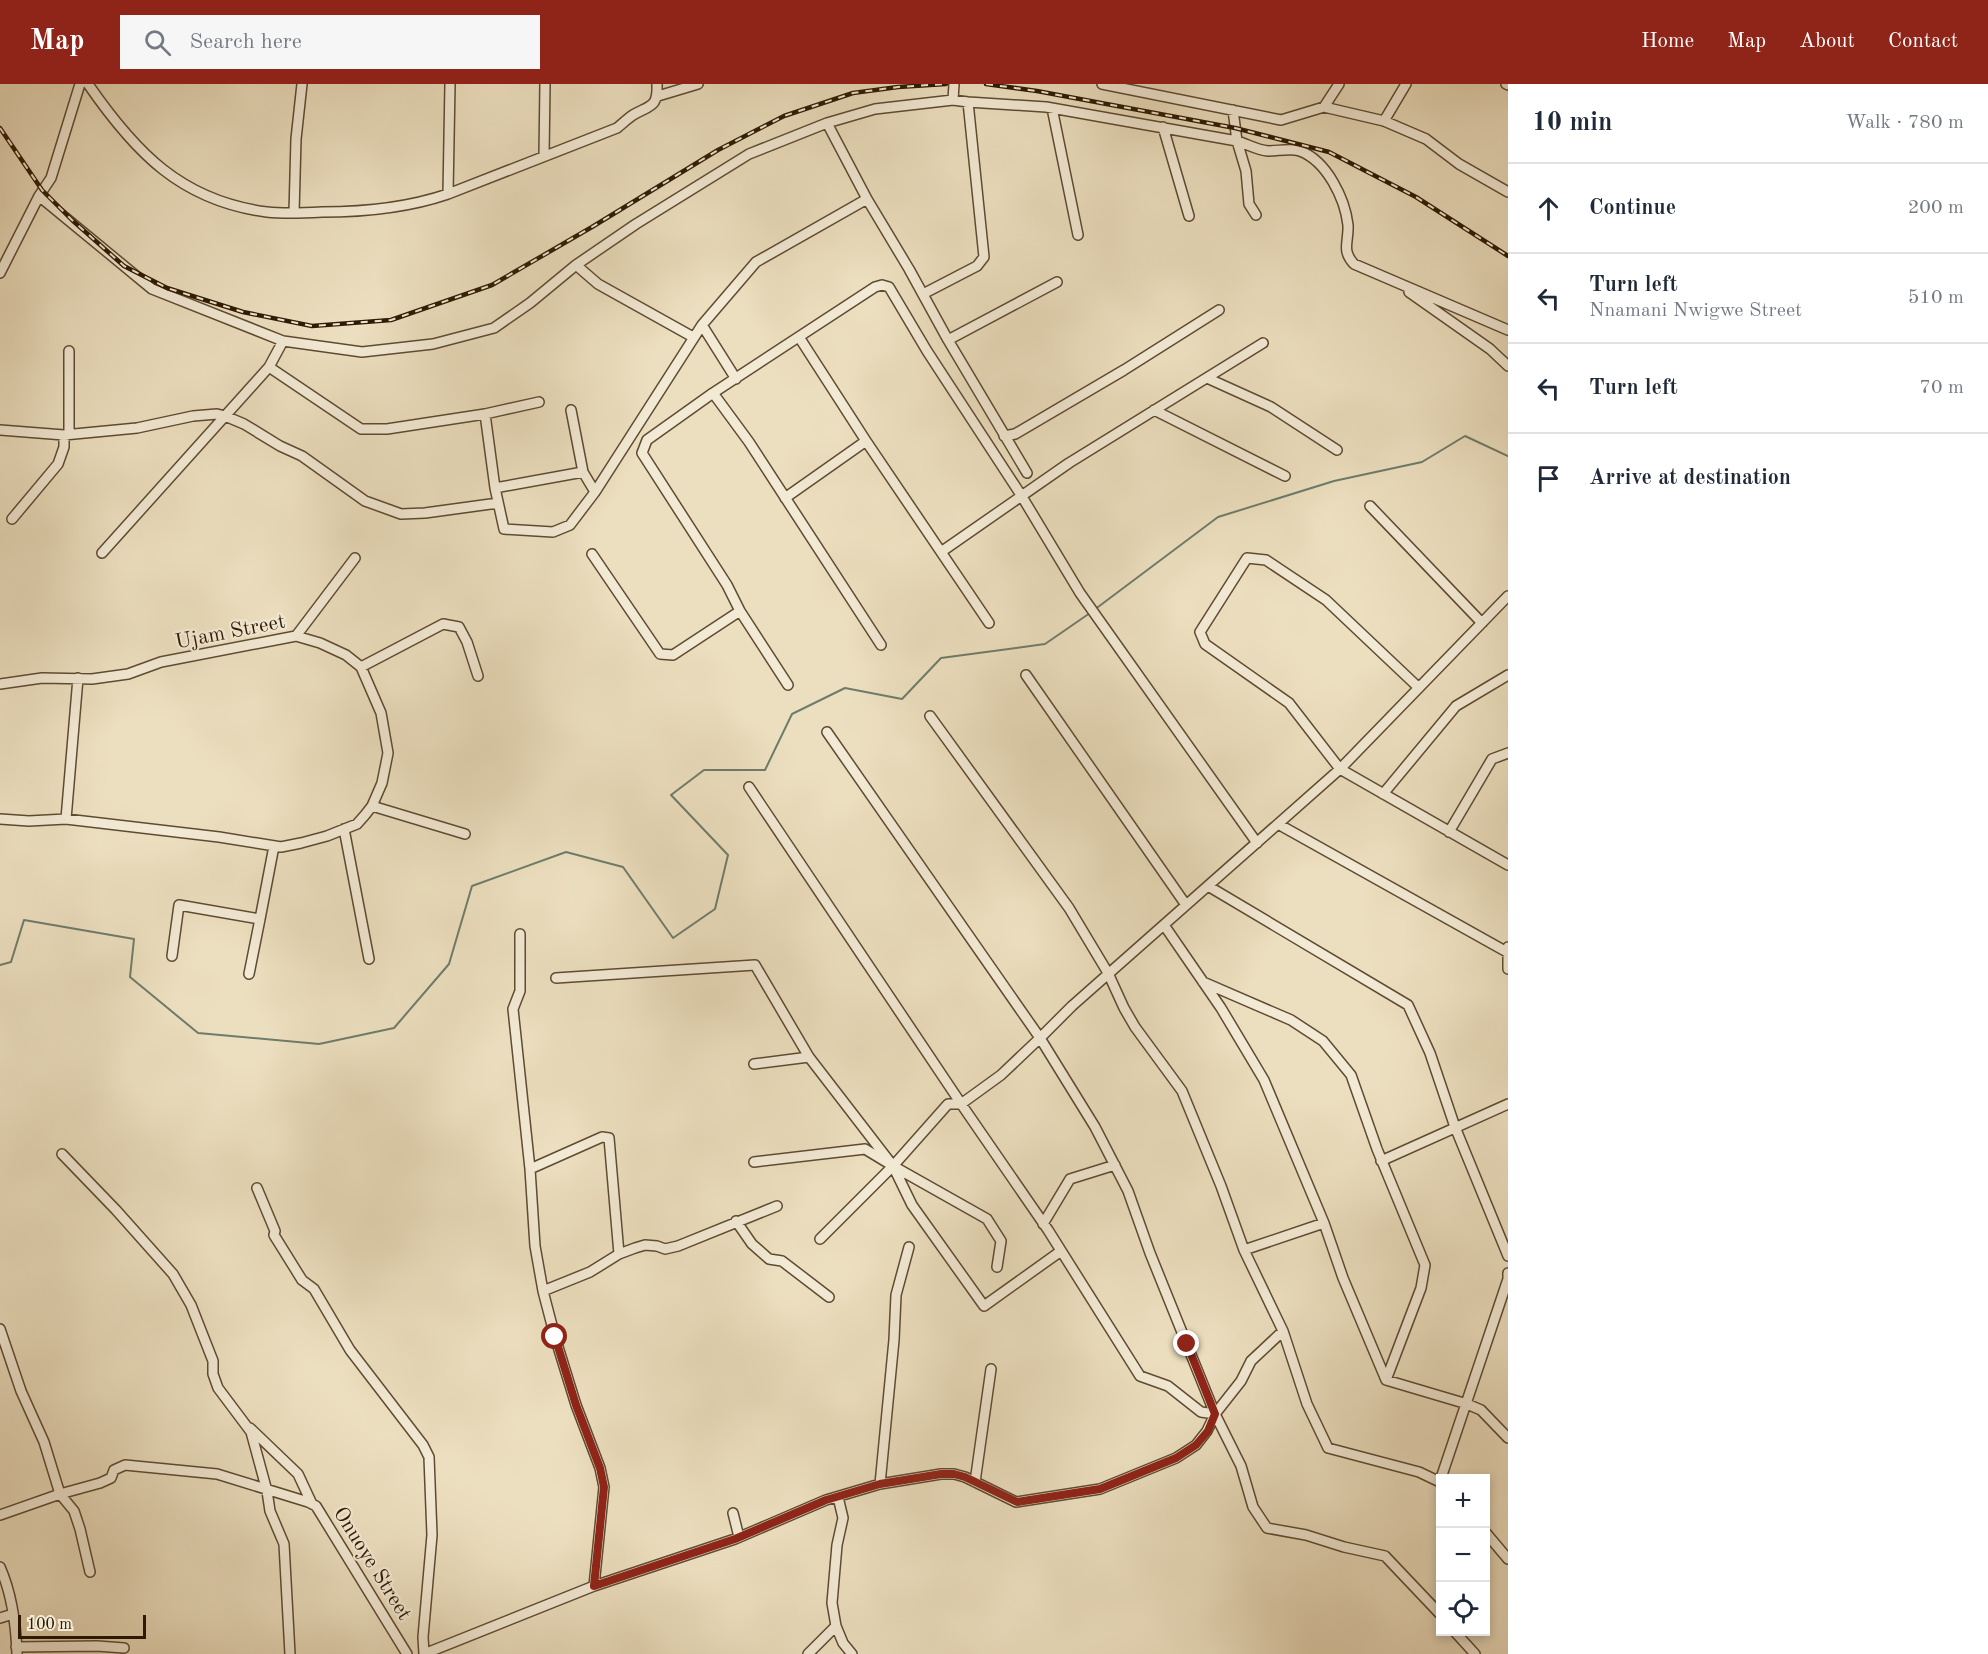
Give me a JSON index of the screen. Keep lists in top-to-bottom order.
{
  "streets": {
    "street": ["Ujam Street", "Onuoye Street"]
  },
  "scale_bar": "100 m",
  "page": {
    "header": "Map",
    "search": "Search here",
    "nav": [
      "Home",
      "Map",
      "About",
      "Contact"
    ],
    "heading": ["10 min", "Walk · 780 m"],
    "list": [
      ["Continue", "200 m"],
      ["Turn left", "Nnamani Nwigwe Street", "510 m"],
      ["Turn left", "70 m"],
      "Arrive at destination"
    ],
    "map_buttons": ["+", "−"],
    "scale": "100 m"
  }
}
